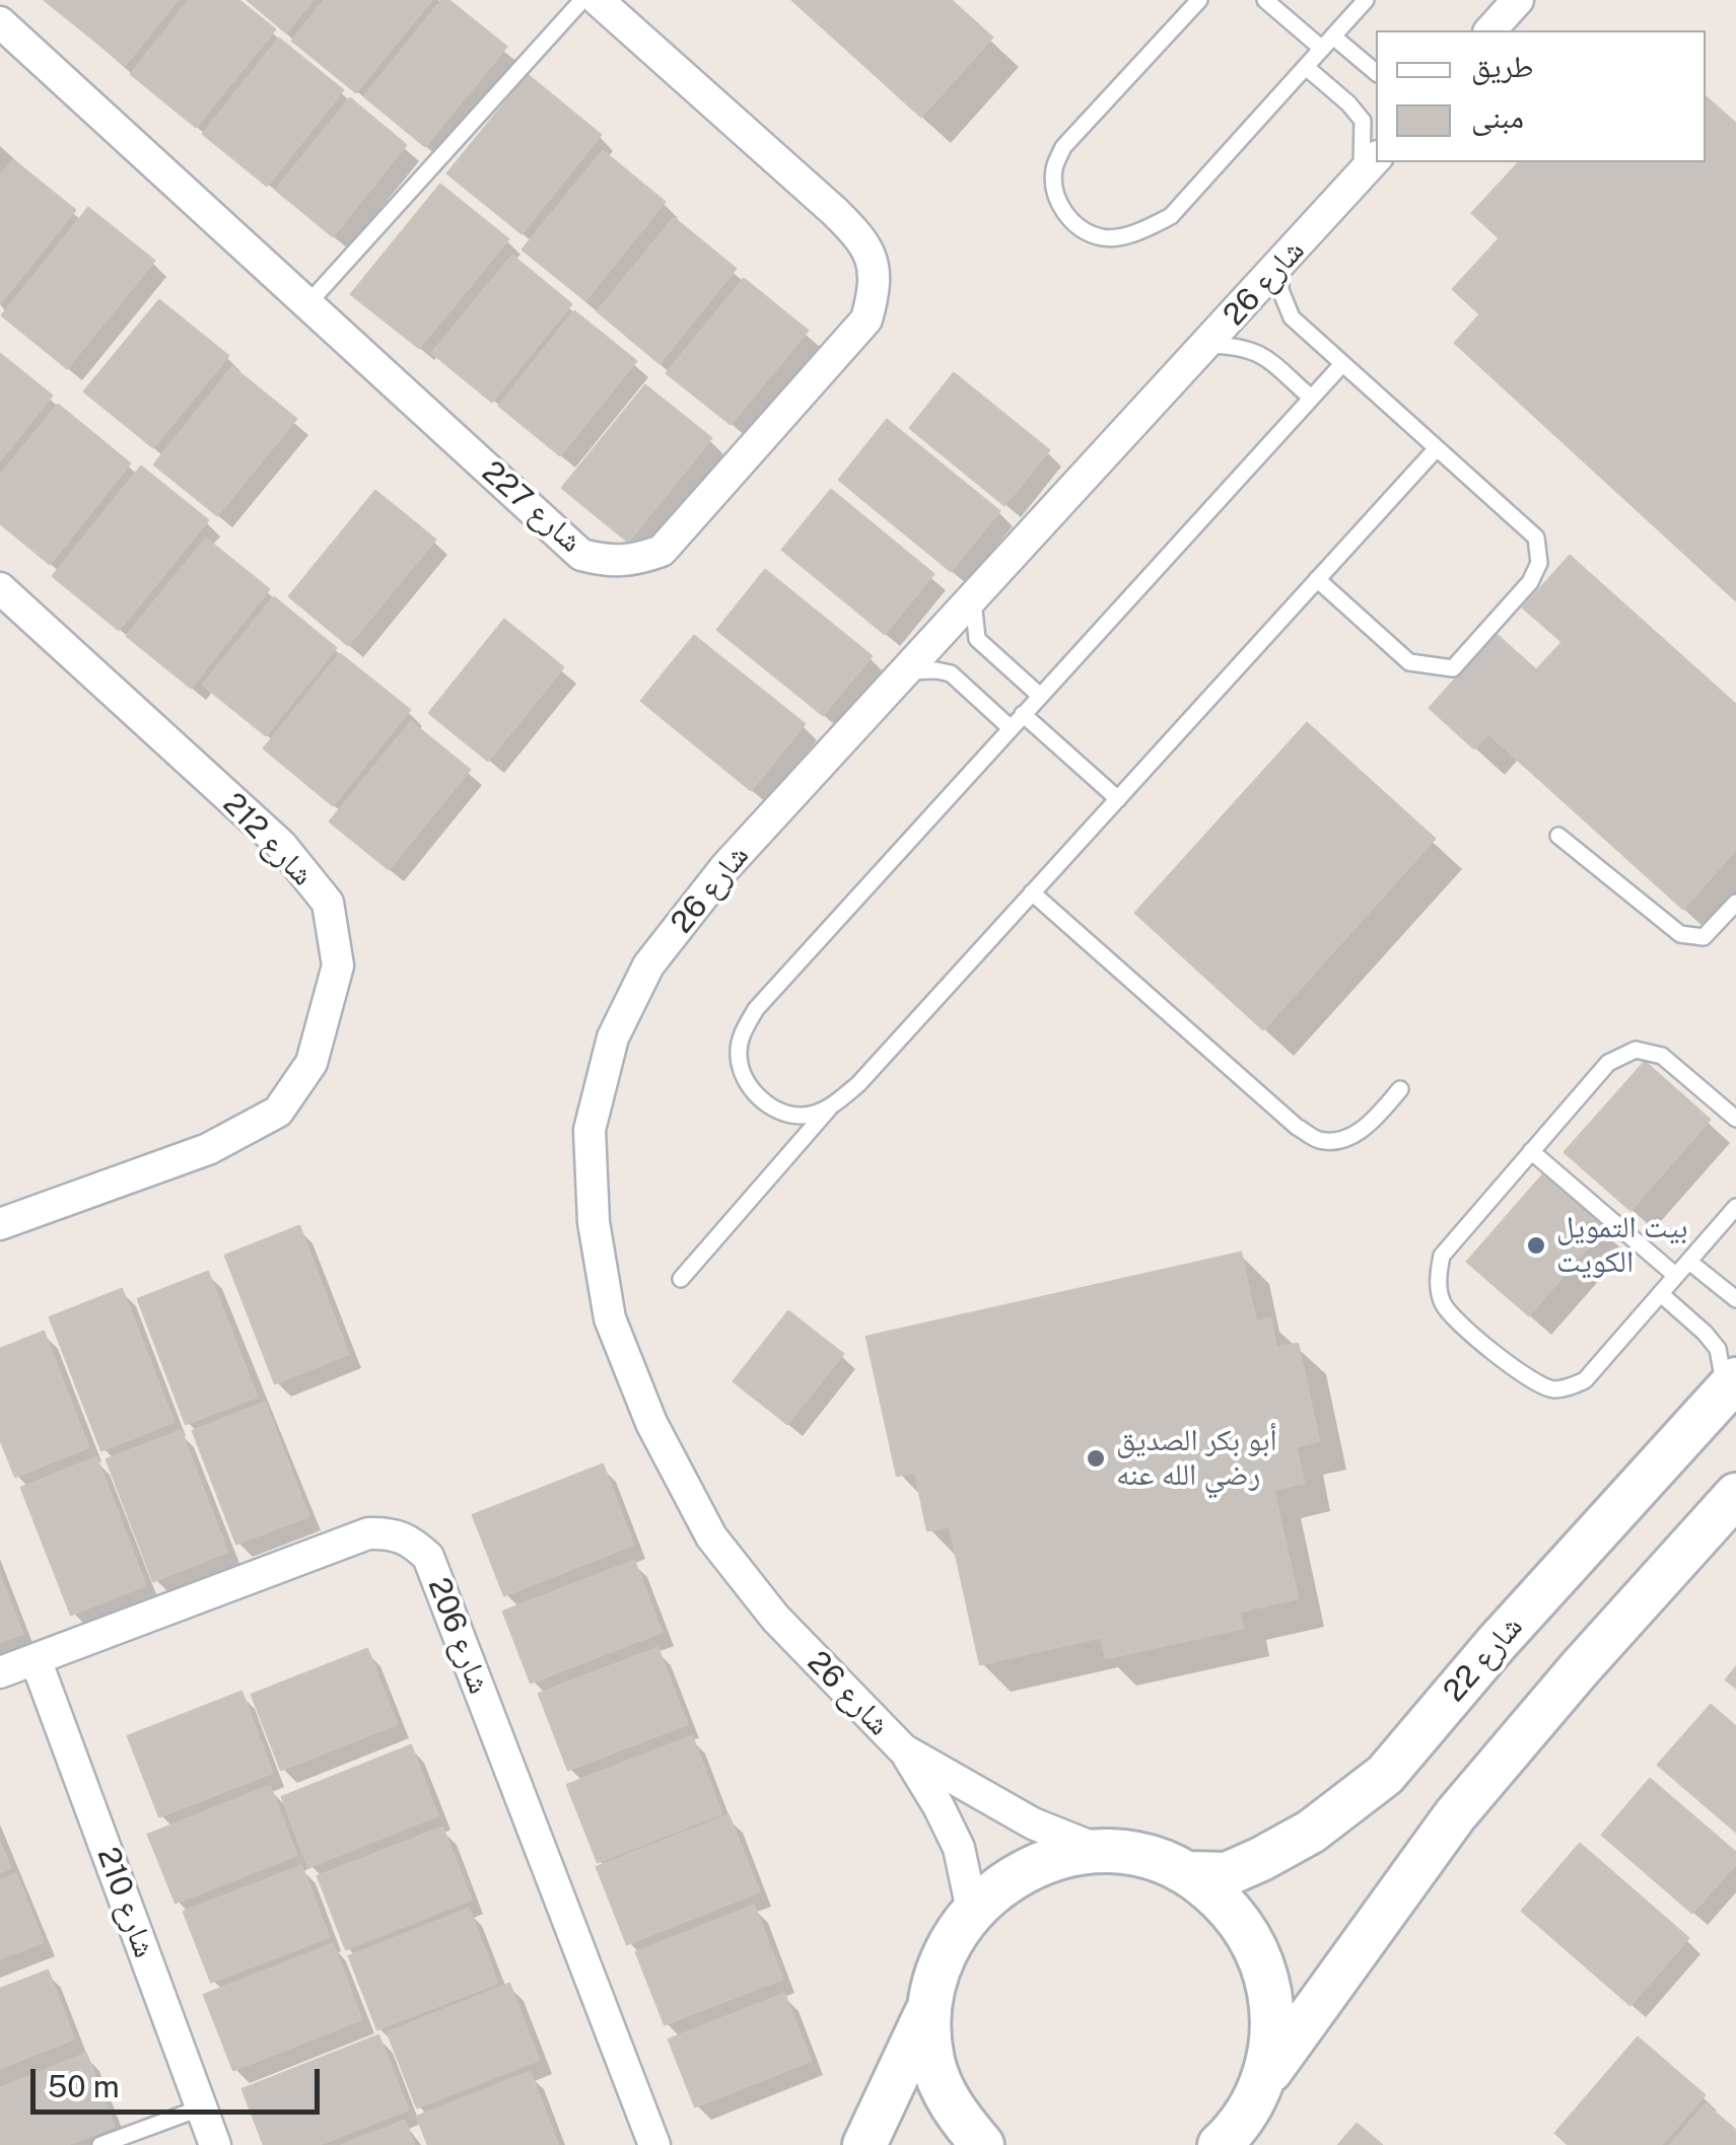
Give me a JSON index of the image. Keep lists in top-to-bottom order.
{
  "streets": {
    "street": [
      "شارع 26",
      "شارع 227",
      "شارع 212",
      "شارع 206",
      "شارع 22",
      "شارع 210"
    ]
  },
  "crossings": [
    ["شارع 206", "شارع 210"]
  ],
  "places": ["بيت التمويل الكويت", "أبو بكر الصديق رضي الله عنه"],
  "legend": ["طريق", "مبنى"],
  "scale_bar": "50 m"
}
